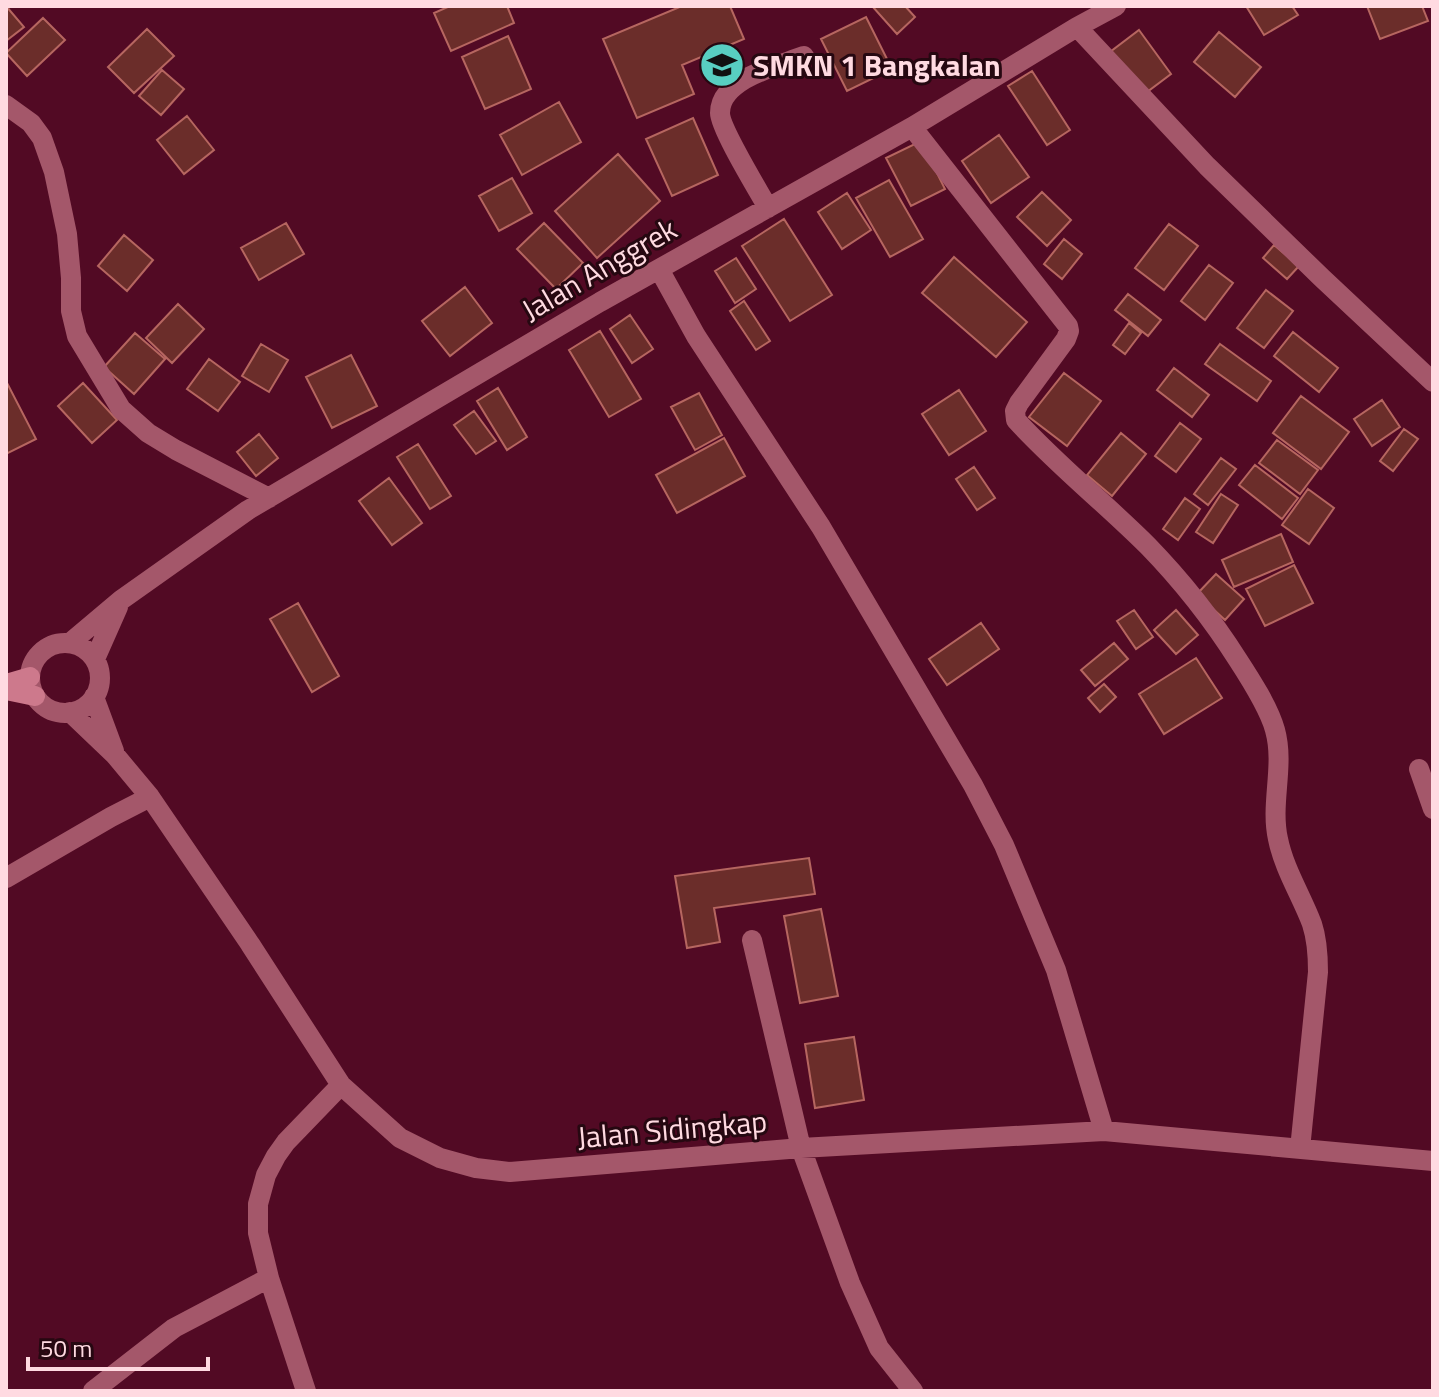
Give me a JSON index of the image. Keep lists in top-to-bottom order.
{
  "streets": {
    "street": ["Jalan Anggrek", "Jalan Sidingkap"]
  },
  "crossings": [
    ["Jalan Anggrek", "Jalan Sidingkap"]
  ],
  "places": {
    "school or university": ["SMKN 1 Bangkalan"]
  },
  "scale_bar": "50 m"
}
